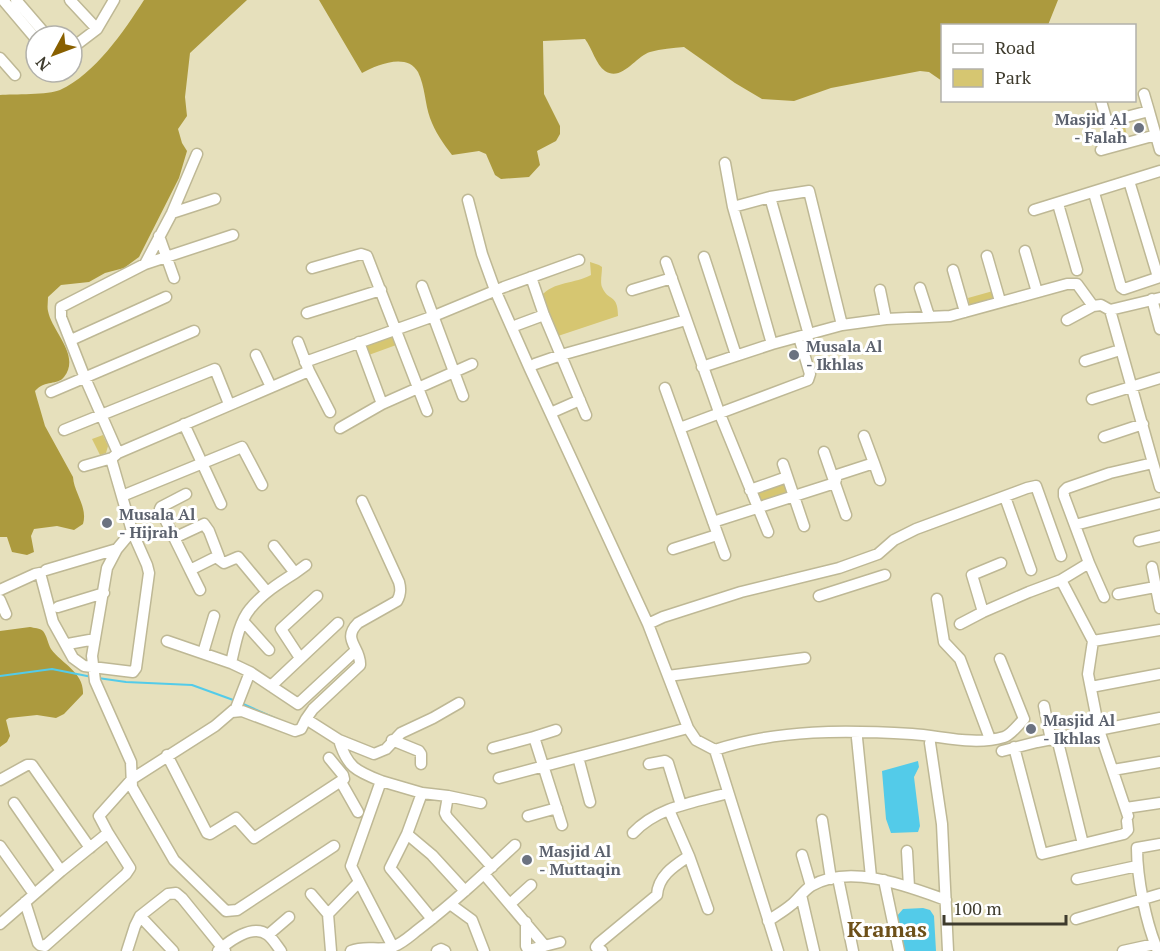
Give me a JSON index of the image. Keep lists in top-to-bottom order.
{
  "districts": ["Kramas"],
  "places": [
    "Masjid Al - Falah",
    "Musala Al - Ikhlas",
    "Musala Al - Hijrah",
    "Masjid Al - Ikhlas",
    "Masjid Al - Muttaqin"
  ],
  "legend": ["Road", "Park"],
  "scale_bar": "100 m",
  "north": "bottom left"
}
